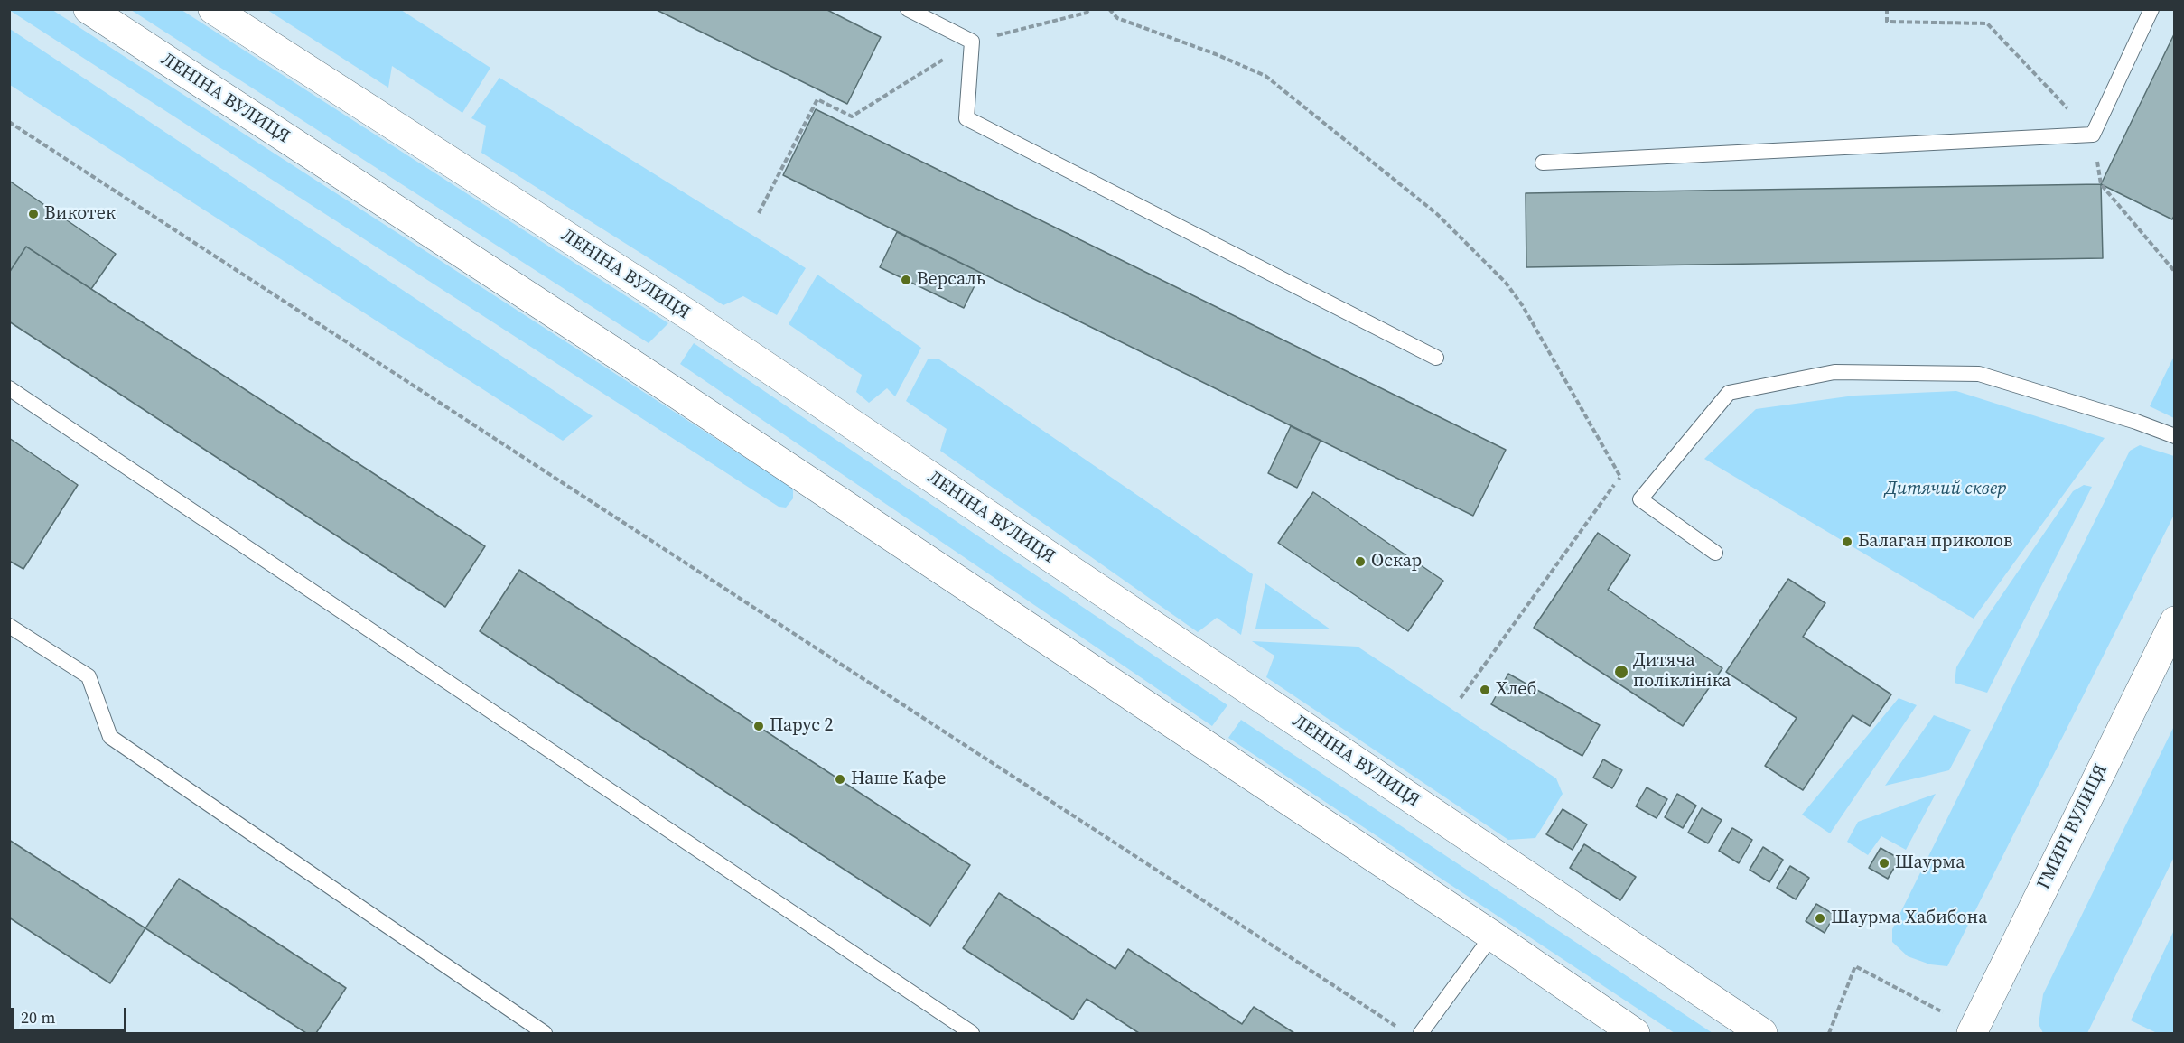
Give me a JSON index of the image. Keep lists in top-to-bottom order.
{
  "streets": {
    "street": ["ЛЕНІНА ВУЛИЦЯ", "ГМИРІ ВУЛИЦЯ"]
  },
  "parks": ["Дитячий сквер"],
  "places": [
    "Викотек",
    "Версаль",
    "Балаган приколов",
    "Оскар",
    "Дитяча поліклініка",
    "Хлеб",
    "Парус 2",
    "Наше Кафе",
    "Шаурма",
    "Шаурма Хабибона"
  ],
  "scale_bar": "20 m"
}
